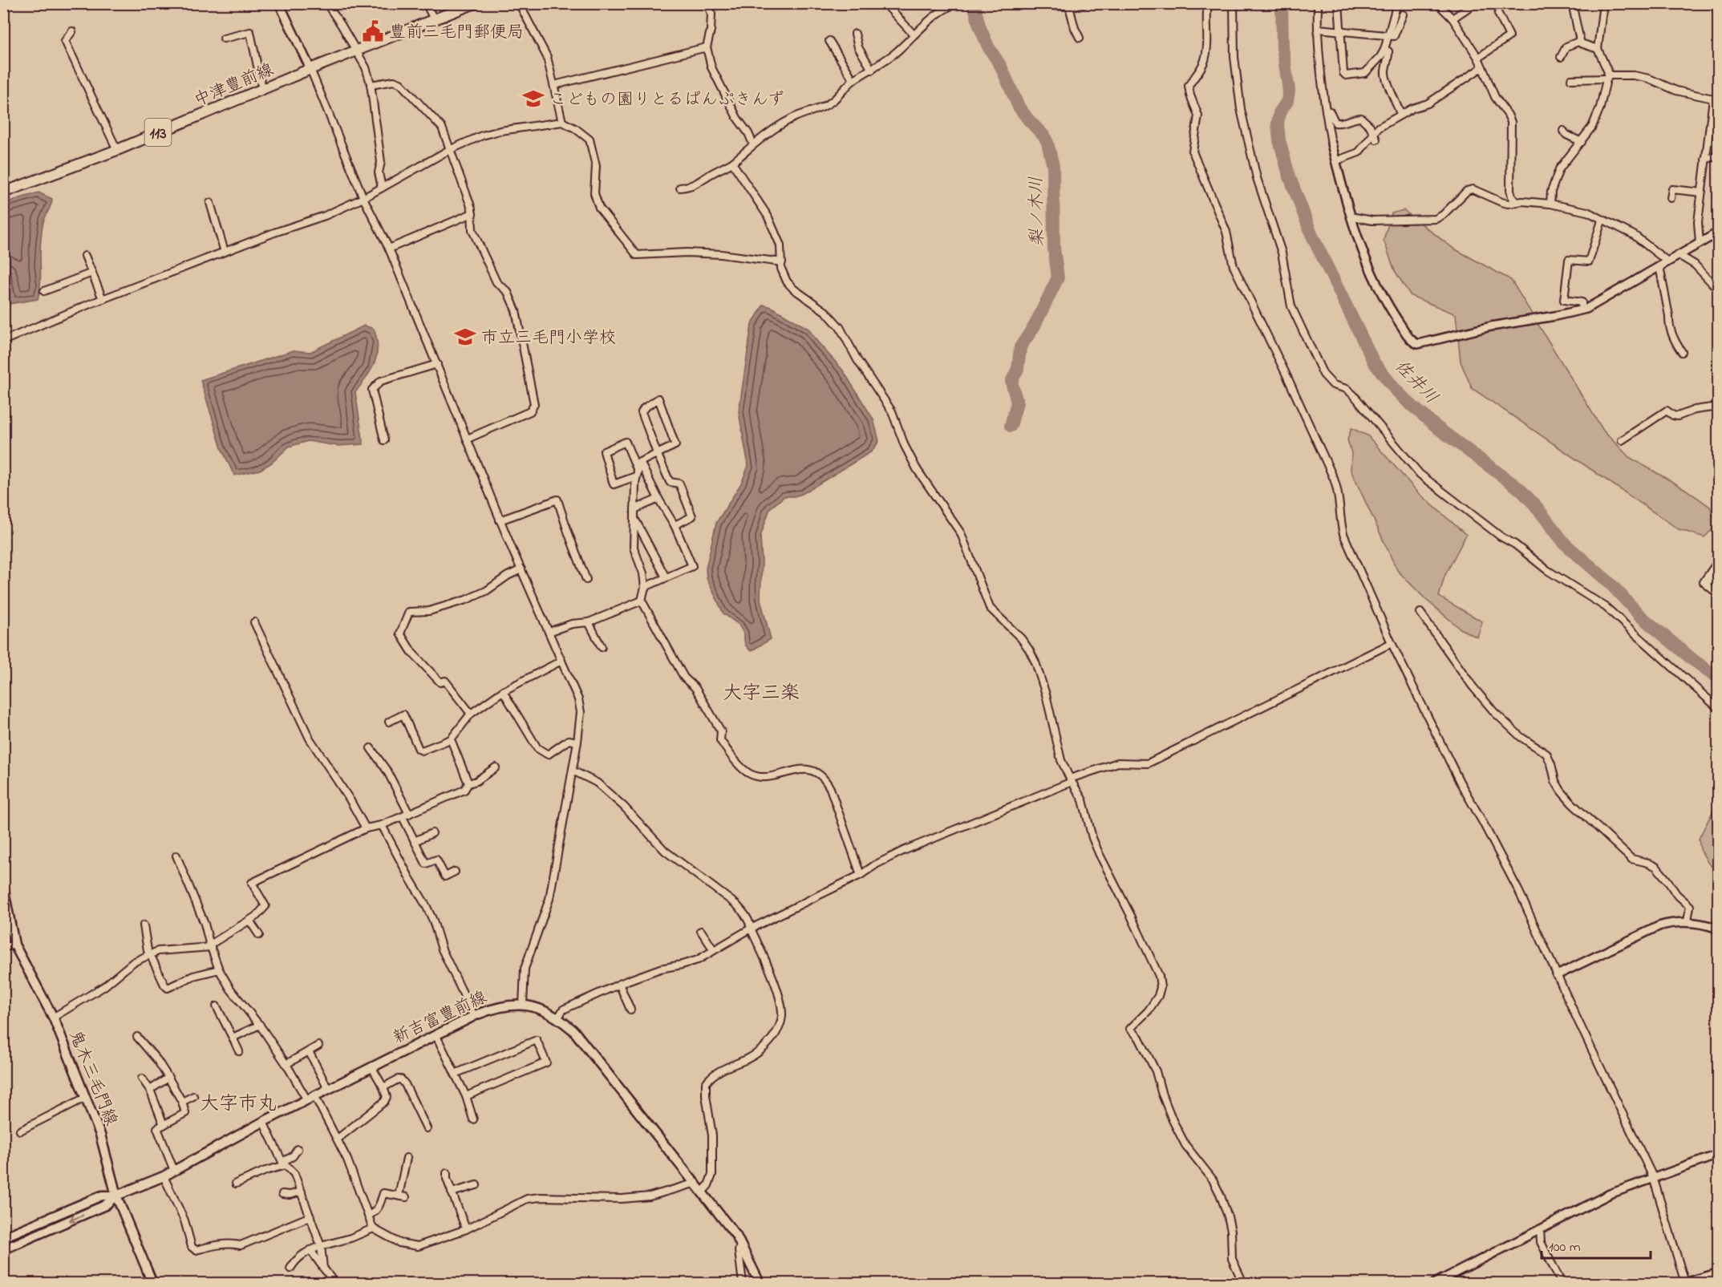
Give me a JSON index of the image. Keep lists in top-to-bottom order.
{
  "streets": {
    "main road": [
      "中津豊前線",
      "113",
      "新吉富豊前線",
      "鬼木三毛門線"
    ]
  },
  "crossings": [
    ["新吉富豊前線", "鬼木三毛門線"]
  ],
  "districts": ["大字三楽", "大字市丸"],
  "water": ["梨ノ木川", "佐井川"],
  "places": {
    "public building": ["豊前三毛門郵便局"],
    "school or university": ["こどもの園りとるぱんぷきんず", "市立三毛門小学校"]
  },
  "scale_bar": "100 m"
}
